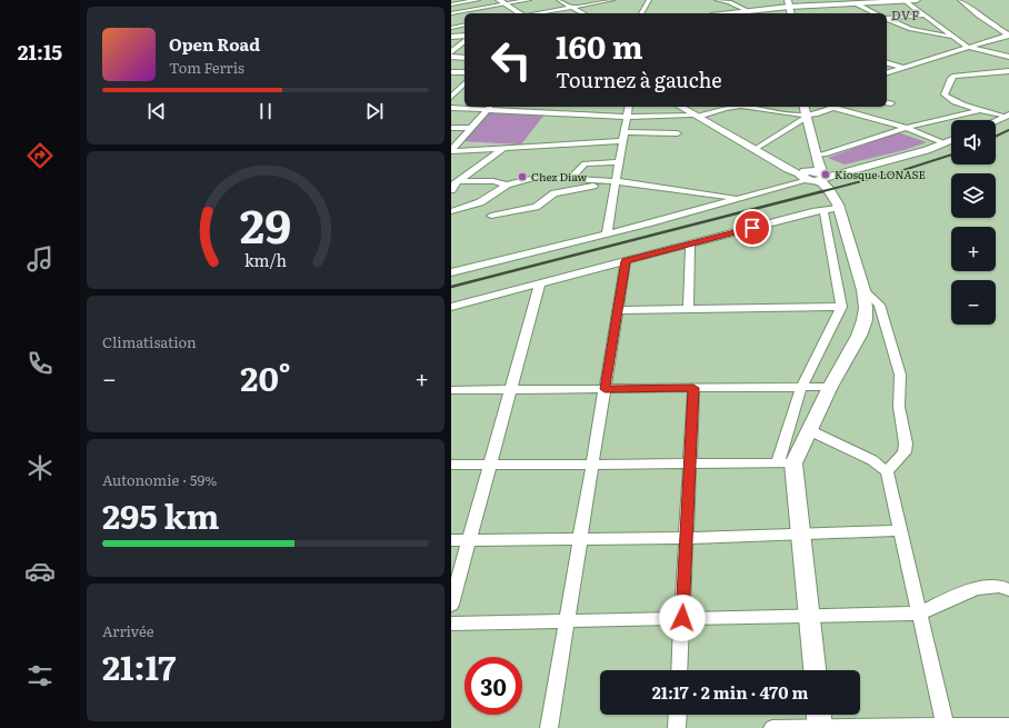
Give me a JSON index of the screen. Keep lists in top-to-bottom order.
{
  "districts": ["DVF"],
  "places": ["Kiosque LONASE", "Chez Diaw"],
  "page": {
    "tabs": "21:15",
    "turn": ["160 m", "Tournez à gauche"],
    "song": ["Open Road", "Tom Ferris"],
    "map_buttons": ["+", "−"],
    "tile": [
      "Climatisation",
      ["Autonomie · 59%", "295 km"],
      ["Arrivée", "21:17"]
    ],
    "heat": ["−", "20°", "+"],
    "limit": "30",
    "trip": "21:17 · 2 min · 470 m",
    "gauge": ["29", "km/h"]
  }
}
